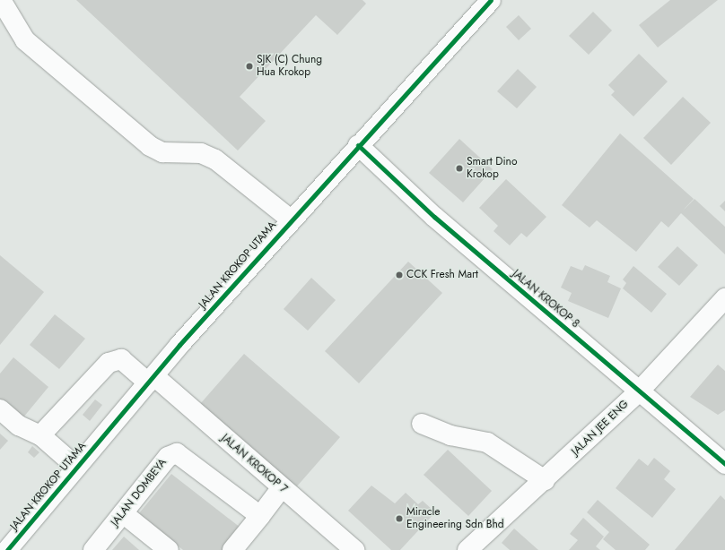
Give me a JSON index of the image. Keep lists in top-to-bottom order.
{
  "streets": {
    "street": [
      "JALAN KROKOP UTAMA",
      "JALAN KROKOP 8",
      "JALAN JEE ENG",
      "JALAN KROKOP 7",
      "JALAN DOMBEYA"
    ]
  },
  "crossings": [
    ["JALAN KROKOP UTAMA", "JALAN KROKOP 8"],
    ["JALAN KROKOP UTAMA", "JALAN KROKOP 7"],
    ["JALAN KROKOP 8", "JALAN JEE ENG"]
  ],
  "places": [
    "SJK (C) Chung Hua Krokop",
    "Smart Dino Krokop",
    "CCK Fresh Mart",
    "Miracle Engineering Sdn Bhd"
  ]
}
